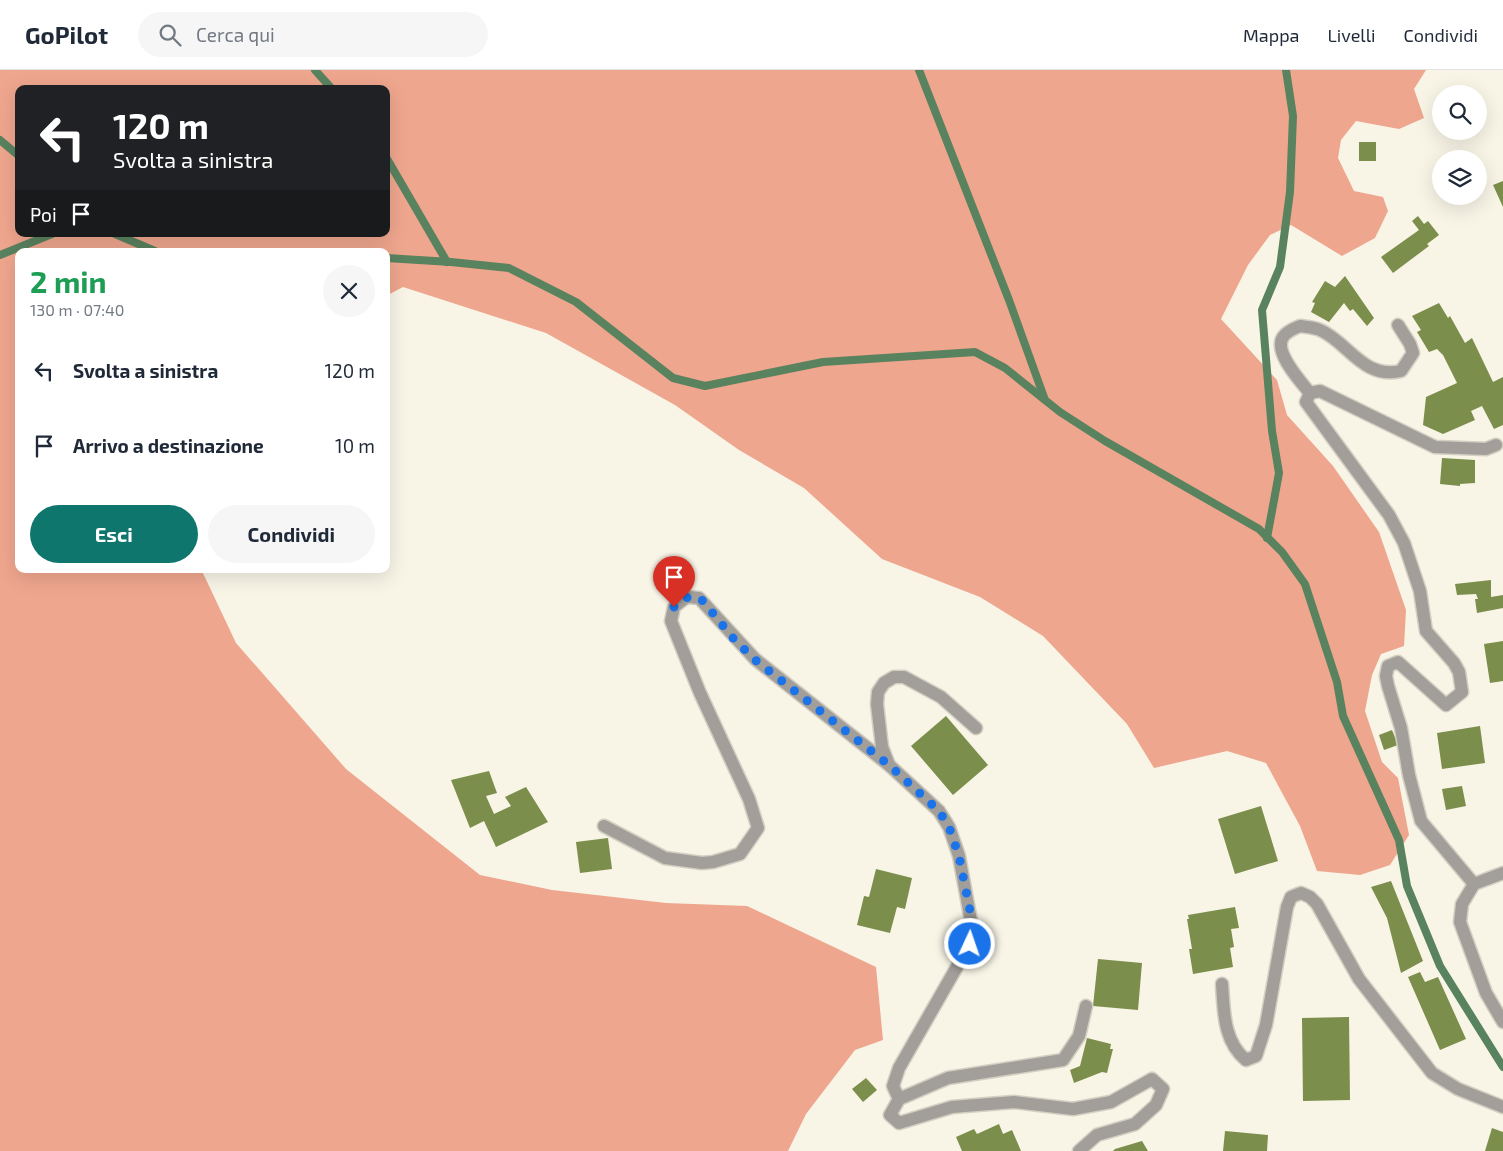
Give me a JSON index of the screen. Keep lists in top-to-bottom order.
{
  "page": {
    "header": "GoPilot",
    "search": "Cerca qui",
    "nav": ["Mappa", "Livelli", "Condividi"],
    "turn": ["120 m", "Svolta a sinistra"],
    "then": "Poi",
    "heading": ["2 min", "130 m · 07:40"],
    "list": [
      {
        "name": "Svolta a sinistra",
        "value": "120 m"
      },
      {
        "name": "Arrivo a destinazione",
        "value": "10 m"
      }
    ],
    "buttons": ["Esci", "Condividi"]
  }
}
